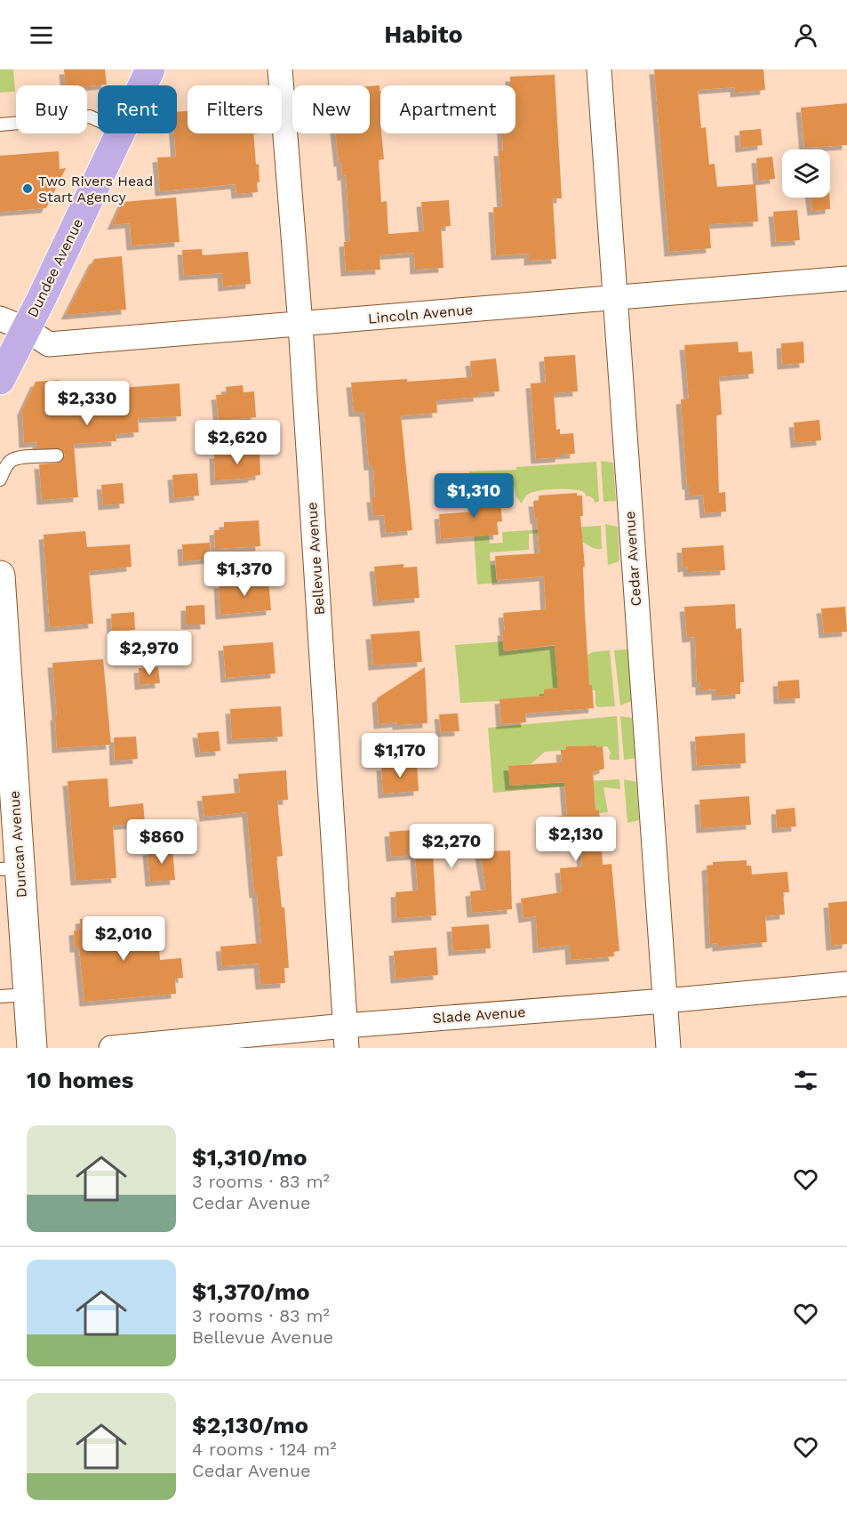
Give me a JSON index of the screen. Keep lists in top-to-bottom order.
{
  "streets": {
    "main road": ["Dundee Avenue"],
    "street": [
      "Lincoln Avenue",
      "Bellevue Avenue",
      "Cedar Avenue",
      "Duncan Avenue",
      "Slade Avenue"
    ]
  },
  "crossings": [
    ["Dundee Avenue", "Lincoln Avenue"],
    ["Lincoln Avenue", "Bellevue Avenue"],
    ["Lincoln Avenue", "Cedar Avenue"],
    ["Bellevue Avenue", "Slade Avenue"],
    ["Cedar Avenue", "Slade Avenue"]
  ],
  "places": ["Two Rivers Head Start Agency"],
  "page": {
    "header": "Habito",
    "chip": [
      "Buy",
      "Rent",
      "Filters",
      "New",
      "Apartment"
    ],
    "price": [
      "$2,330",
      "$2,620",
      "$1,310",
      "$1,370",
      "$2,970",
      "$1,170",
      "$2,130",
      "$860",
      "$2,270",
      "$2,010"
    ],
    "heading": "10 homes",
    "list": [
      {
        "name": "$1,310/mo",
        "note": "3 rooms · 83 m² · Cedar Avenue"
      },
      {
        "name": "$1,370/mo",
        "note": "3 rooms · 83 m² · Bellevue Avenue"
      },
      {
        "name": "$2,130/mo",
        "note": "4 rooms · 124 m² · Cedar Avenue"
      }
    ]
  }
}
